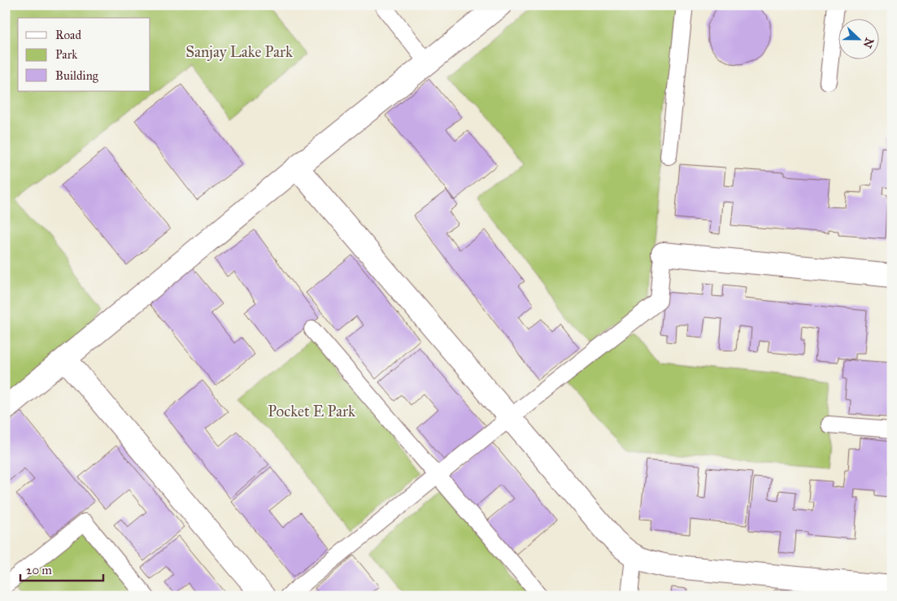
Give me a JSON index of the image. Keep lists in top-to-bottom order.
{
  "parks": ["Sanjay Lake Park", "Pocket E Park"],
  "legend": ["Road", "Park", "Building"],
  "scale_bar": "20 m",
  "north": "right"
}
